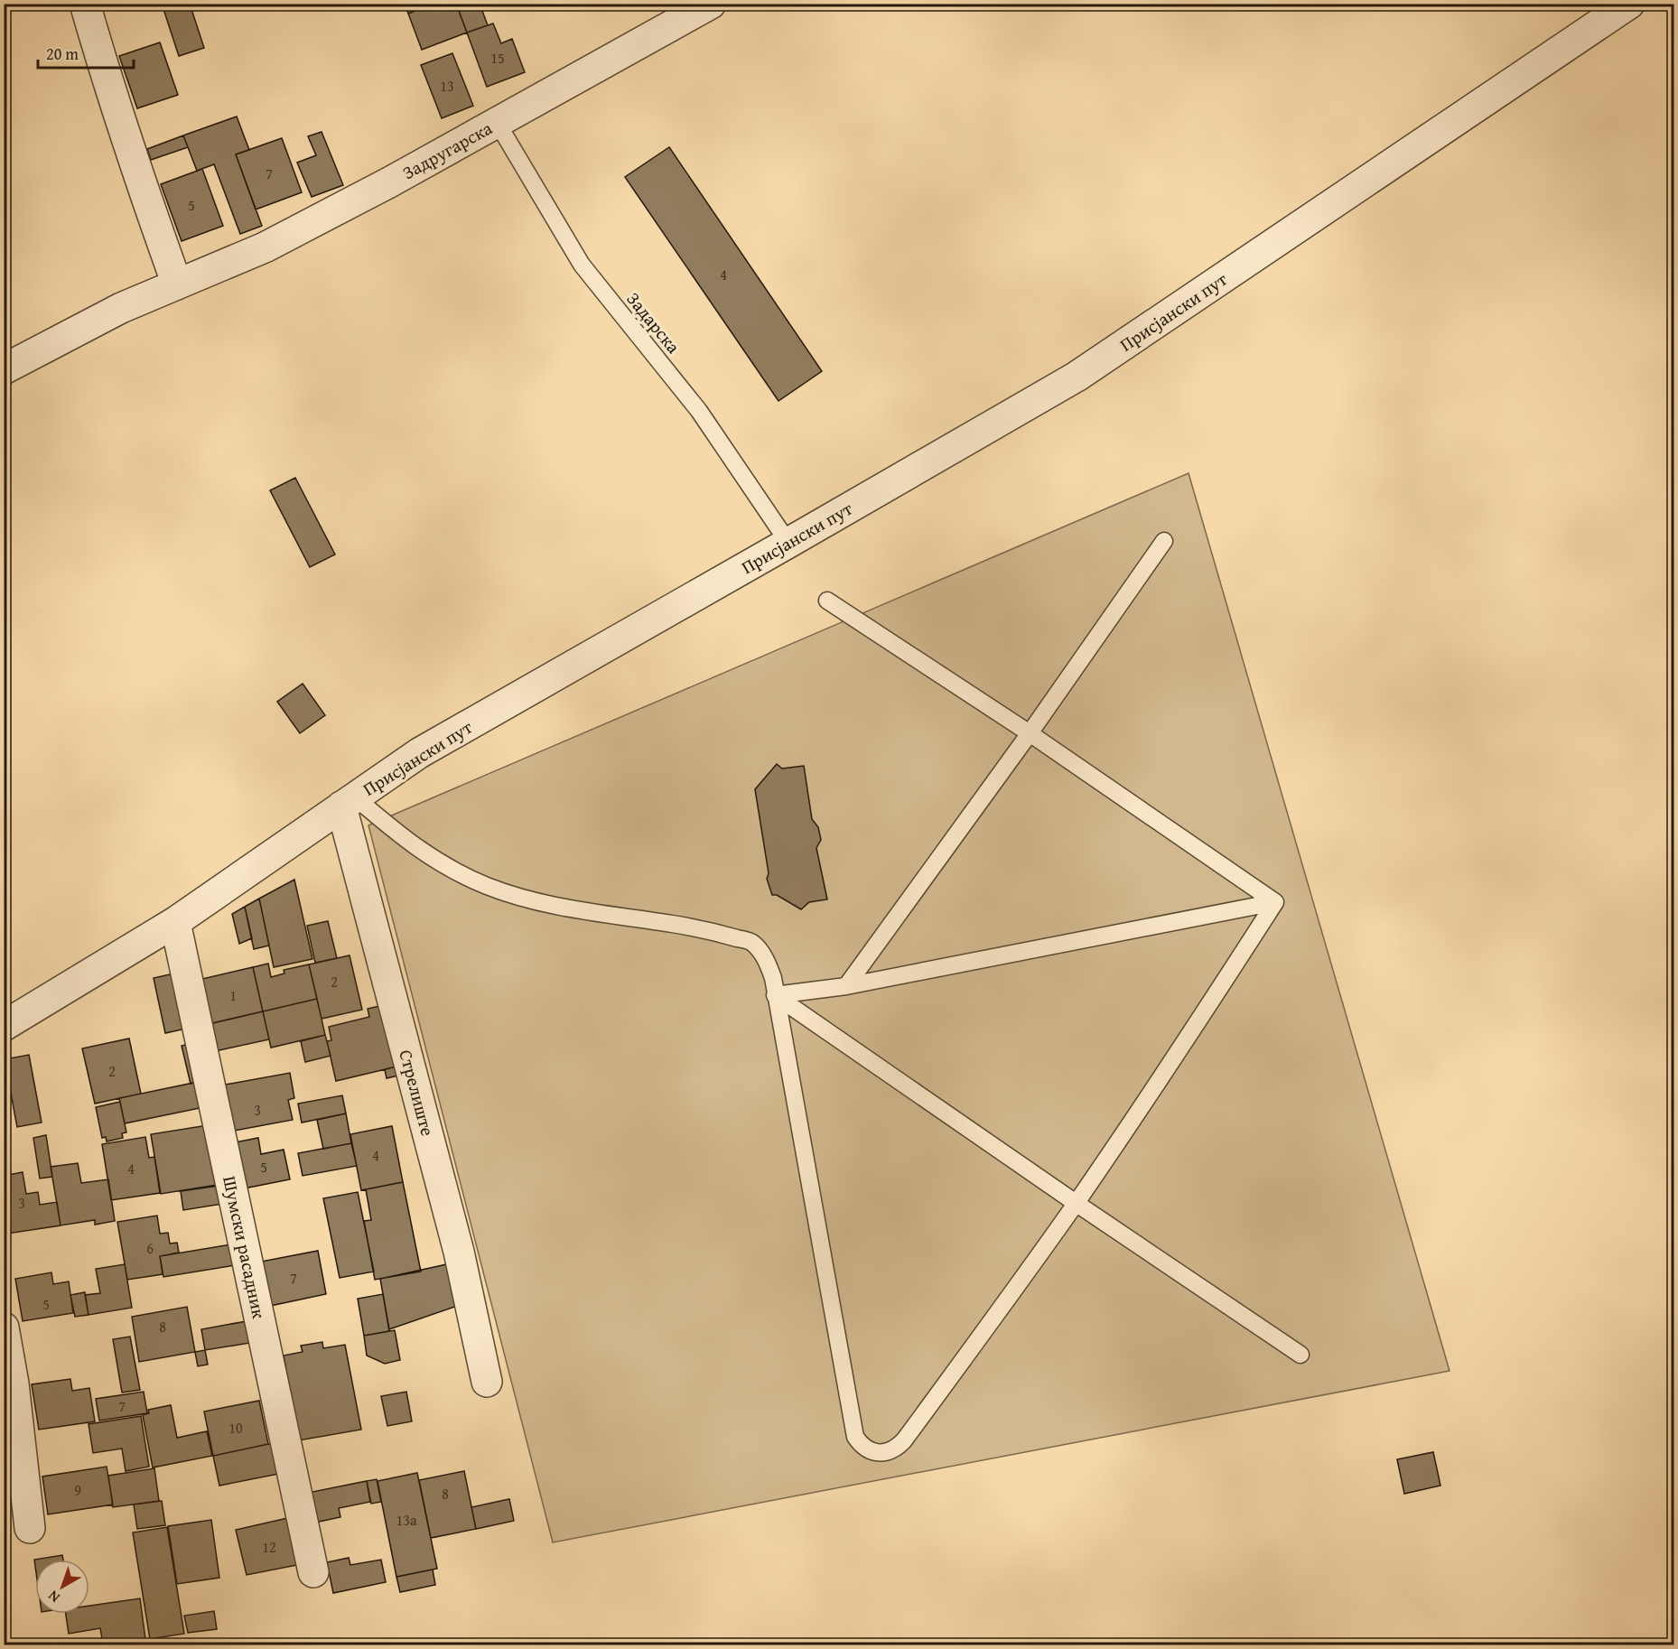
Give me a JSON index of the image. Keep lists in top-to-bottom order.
{
  "streets": {
    "street": [
      "Задругарска",
      "Присјански пут",
      "Стрелиште",
      "Шумски расадник"
    ],
    "lane": ["Задарска"]
  },
  "crossings": [
    ["Задругарска", "Задарска"],
    ["Присјански пут", "Задарска"],
    ["Присјански пут", "Стрелиште"],
    ["Присјански пут", "Шумски расадник"]
  ],
  "house_numbers": [
    "15",
    "13",
    "7",
    "5",
    "4",
    "2",
    "1",
    "2",
    "3",
    "4",
    "5",
    "4",
    "3",
    "6",
    "7",
    "5",
    "8",
    "7",
    "10",
    "9",
    "8",
    "13a",
    "12"
  ],
  "scale_bar": "20 m",
  "north": "bottom left"
}
